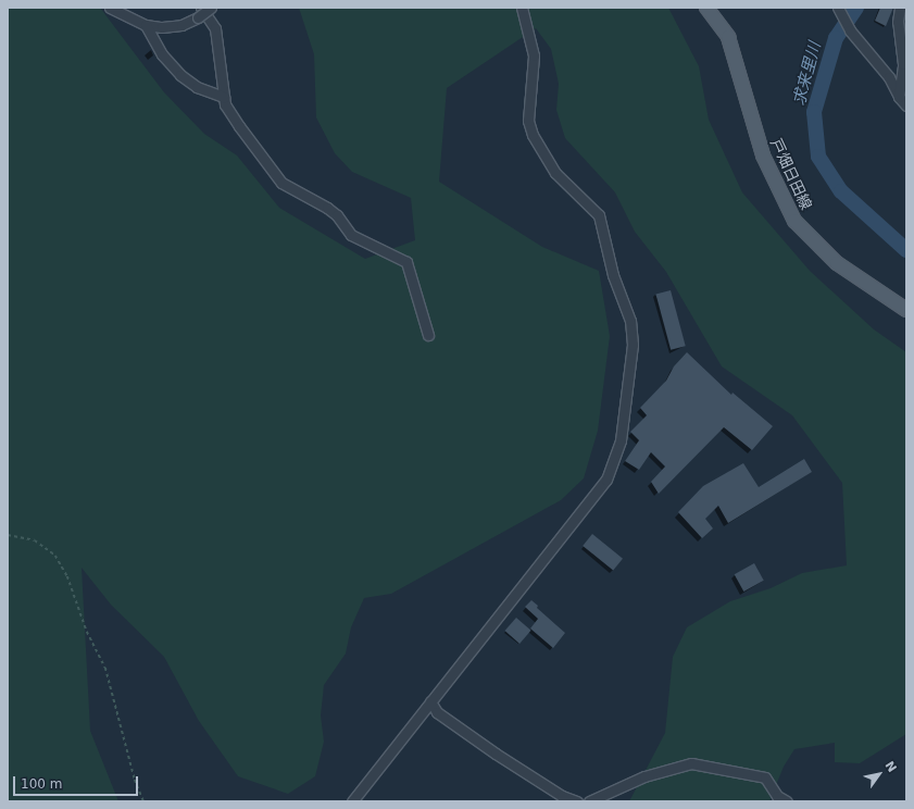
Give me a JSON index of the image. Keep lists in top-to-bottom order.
{
  "streets": {
    "main road": ["戸畑日田線"]
  },
  "water": ["求来里川"],
  "scale_bar": "100 m",
  "north": "top right"
}
